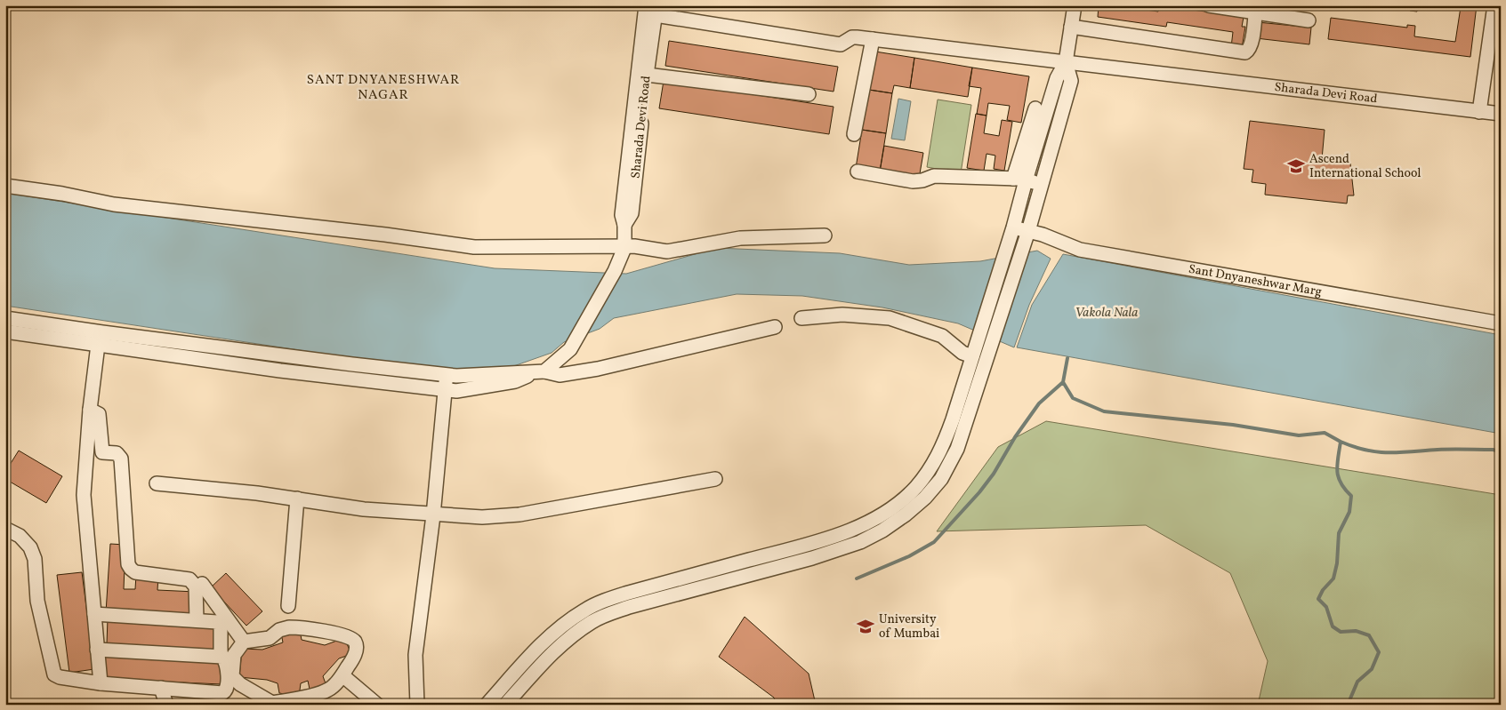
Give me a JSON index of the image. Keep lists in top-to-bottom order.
{
  "streets": {
    "street": ["Sharada Devi Road", "Sant Dnyaneshwar Marg"]
  },
  "districts": ["SANT DNYANESHWAR NAGAR"],
  "water": ["Vakola Nala"],
  "places": {
    "school or university": ["Ascend International School", "University of Mumbai"]
  }
}
